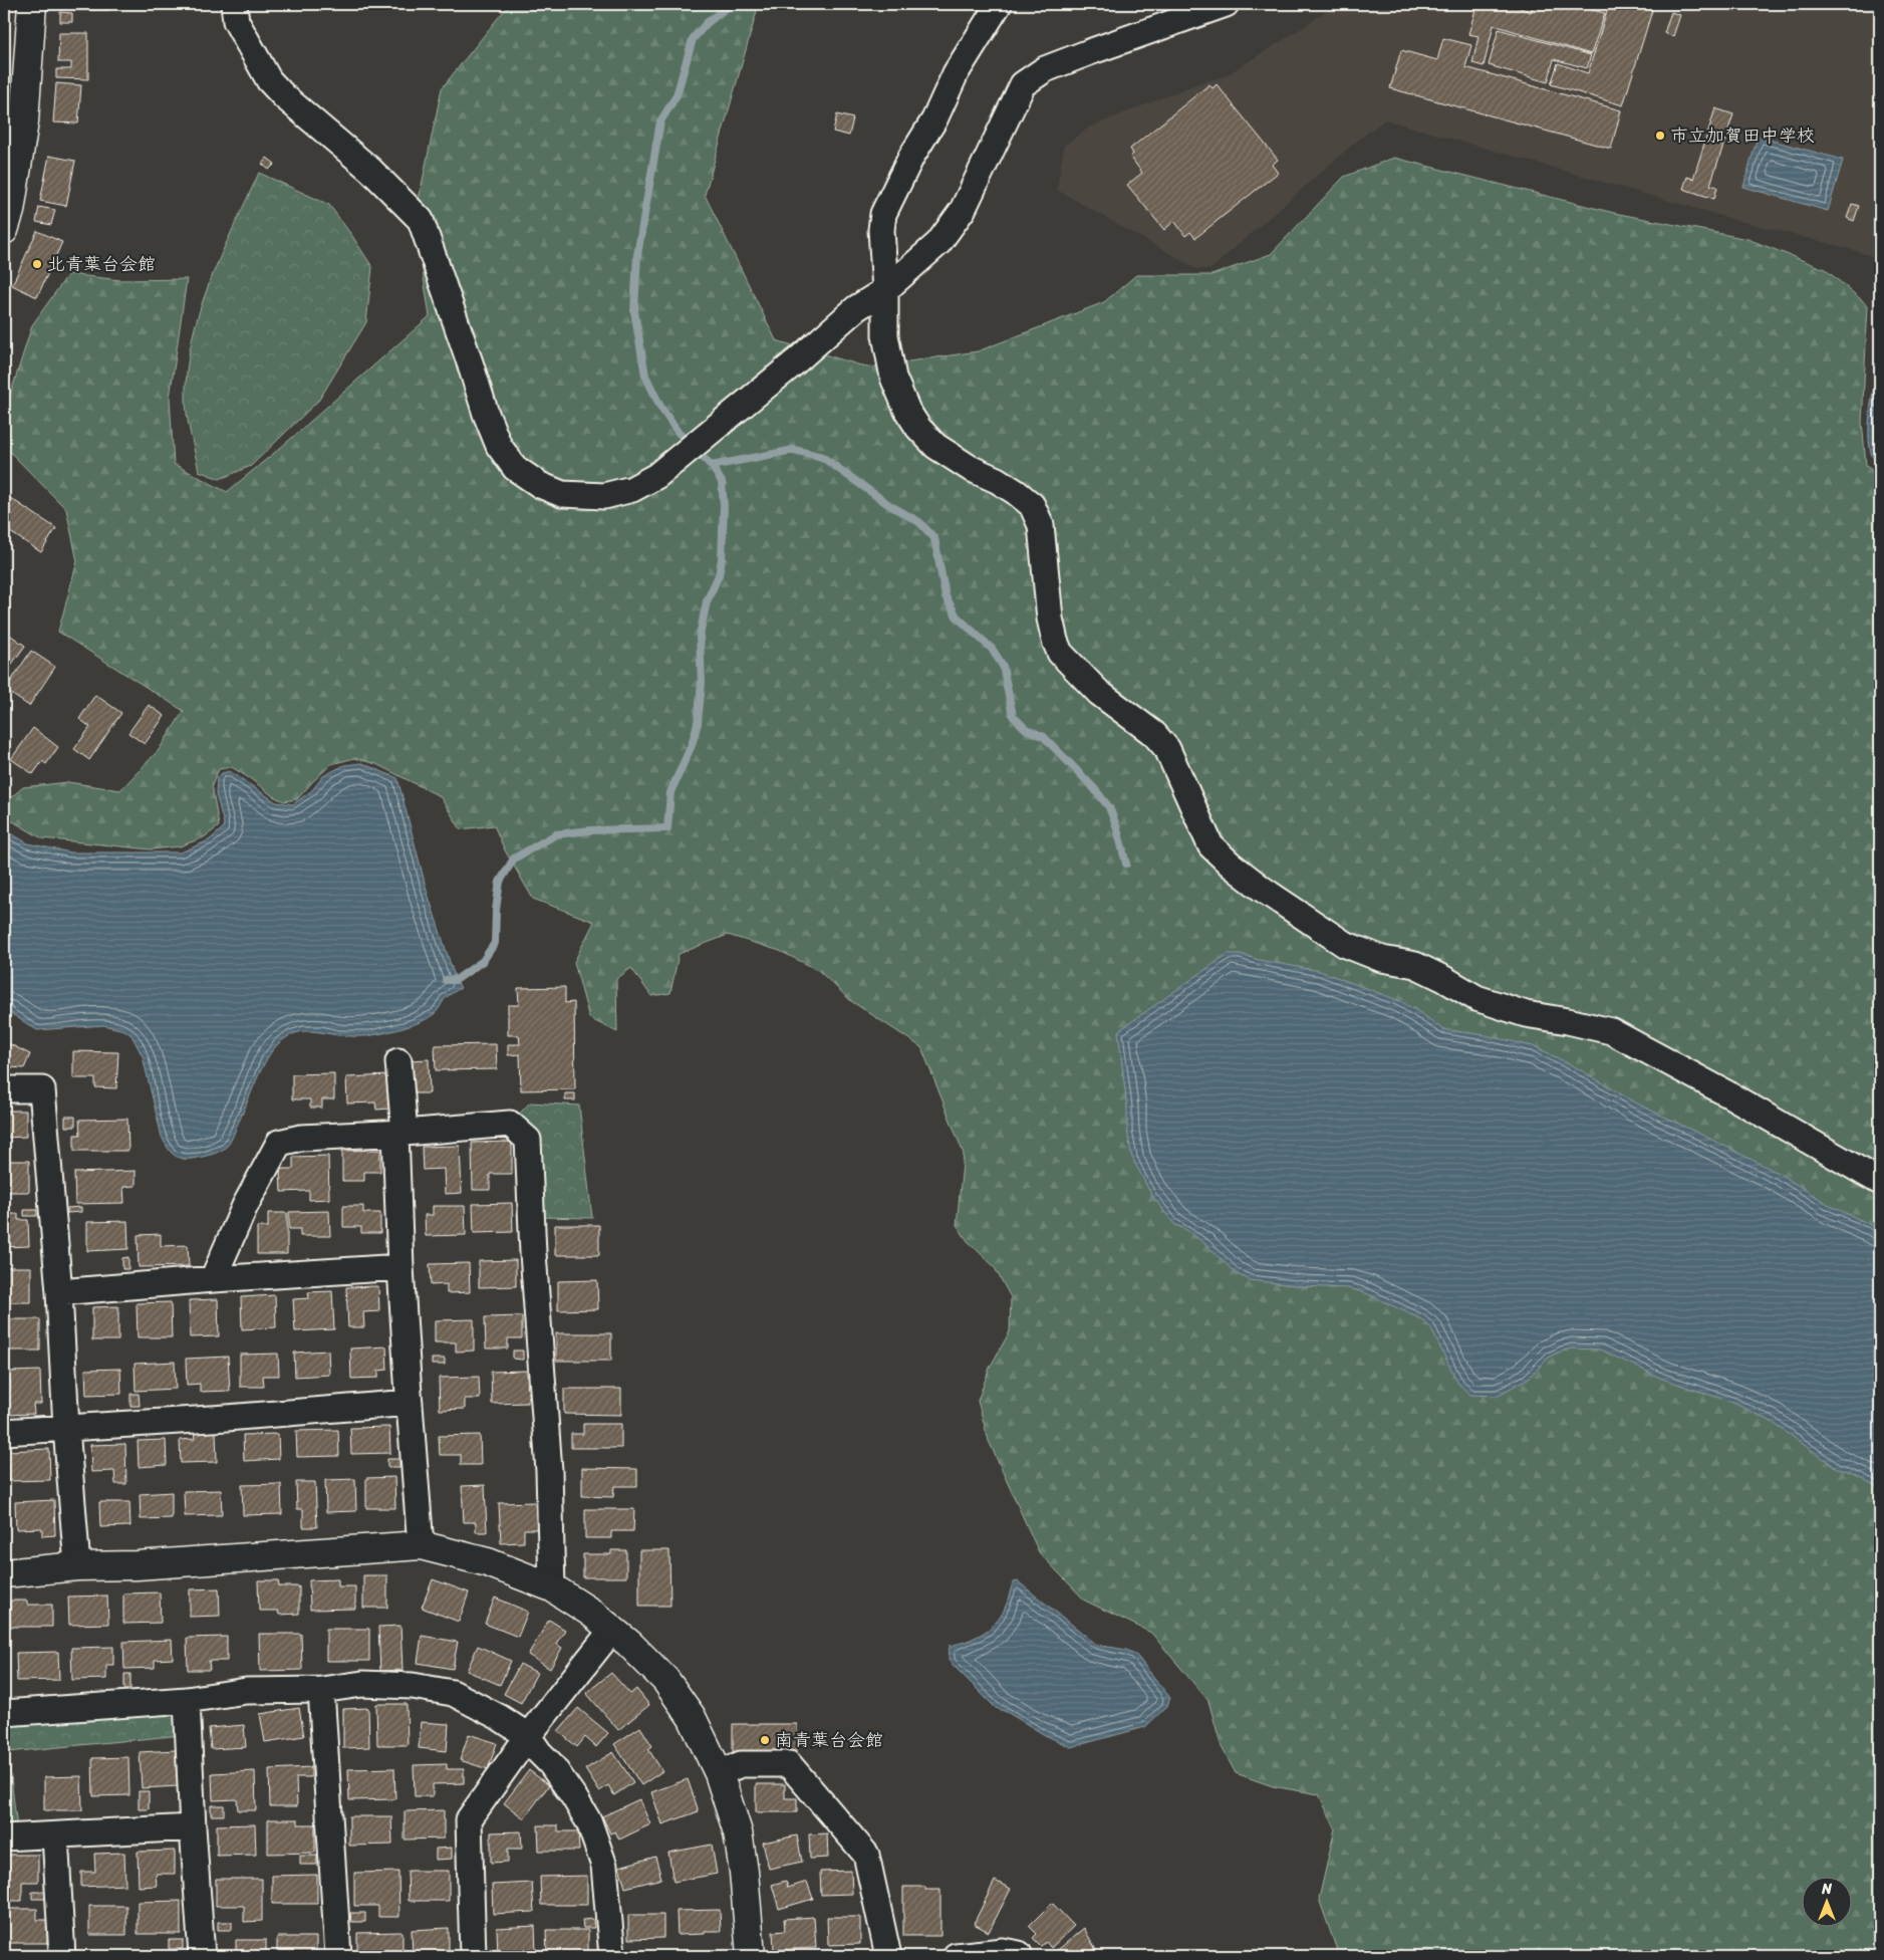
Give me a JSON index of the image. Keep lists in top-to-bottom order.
{
  "places": ["市立加賀田中学校", "北青葉台会館", "南青葉台会館"],
  "north": "top"
}
